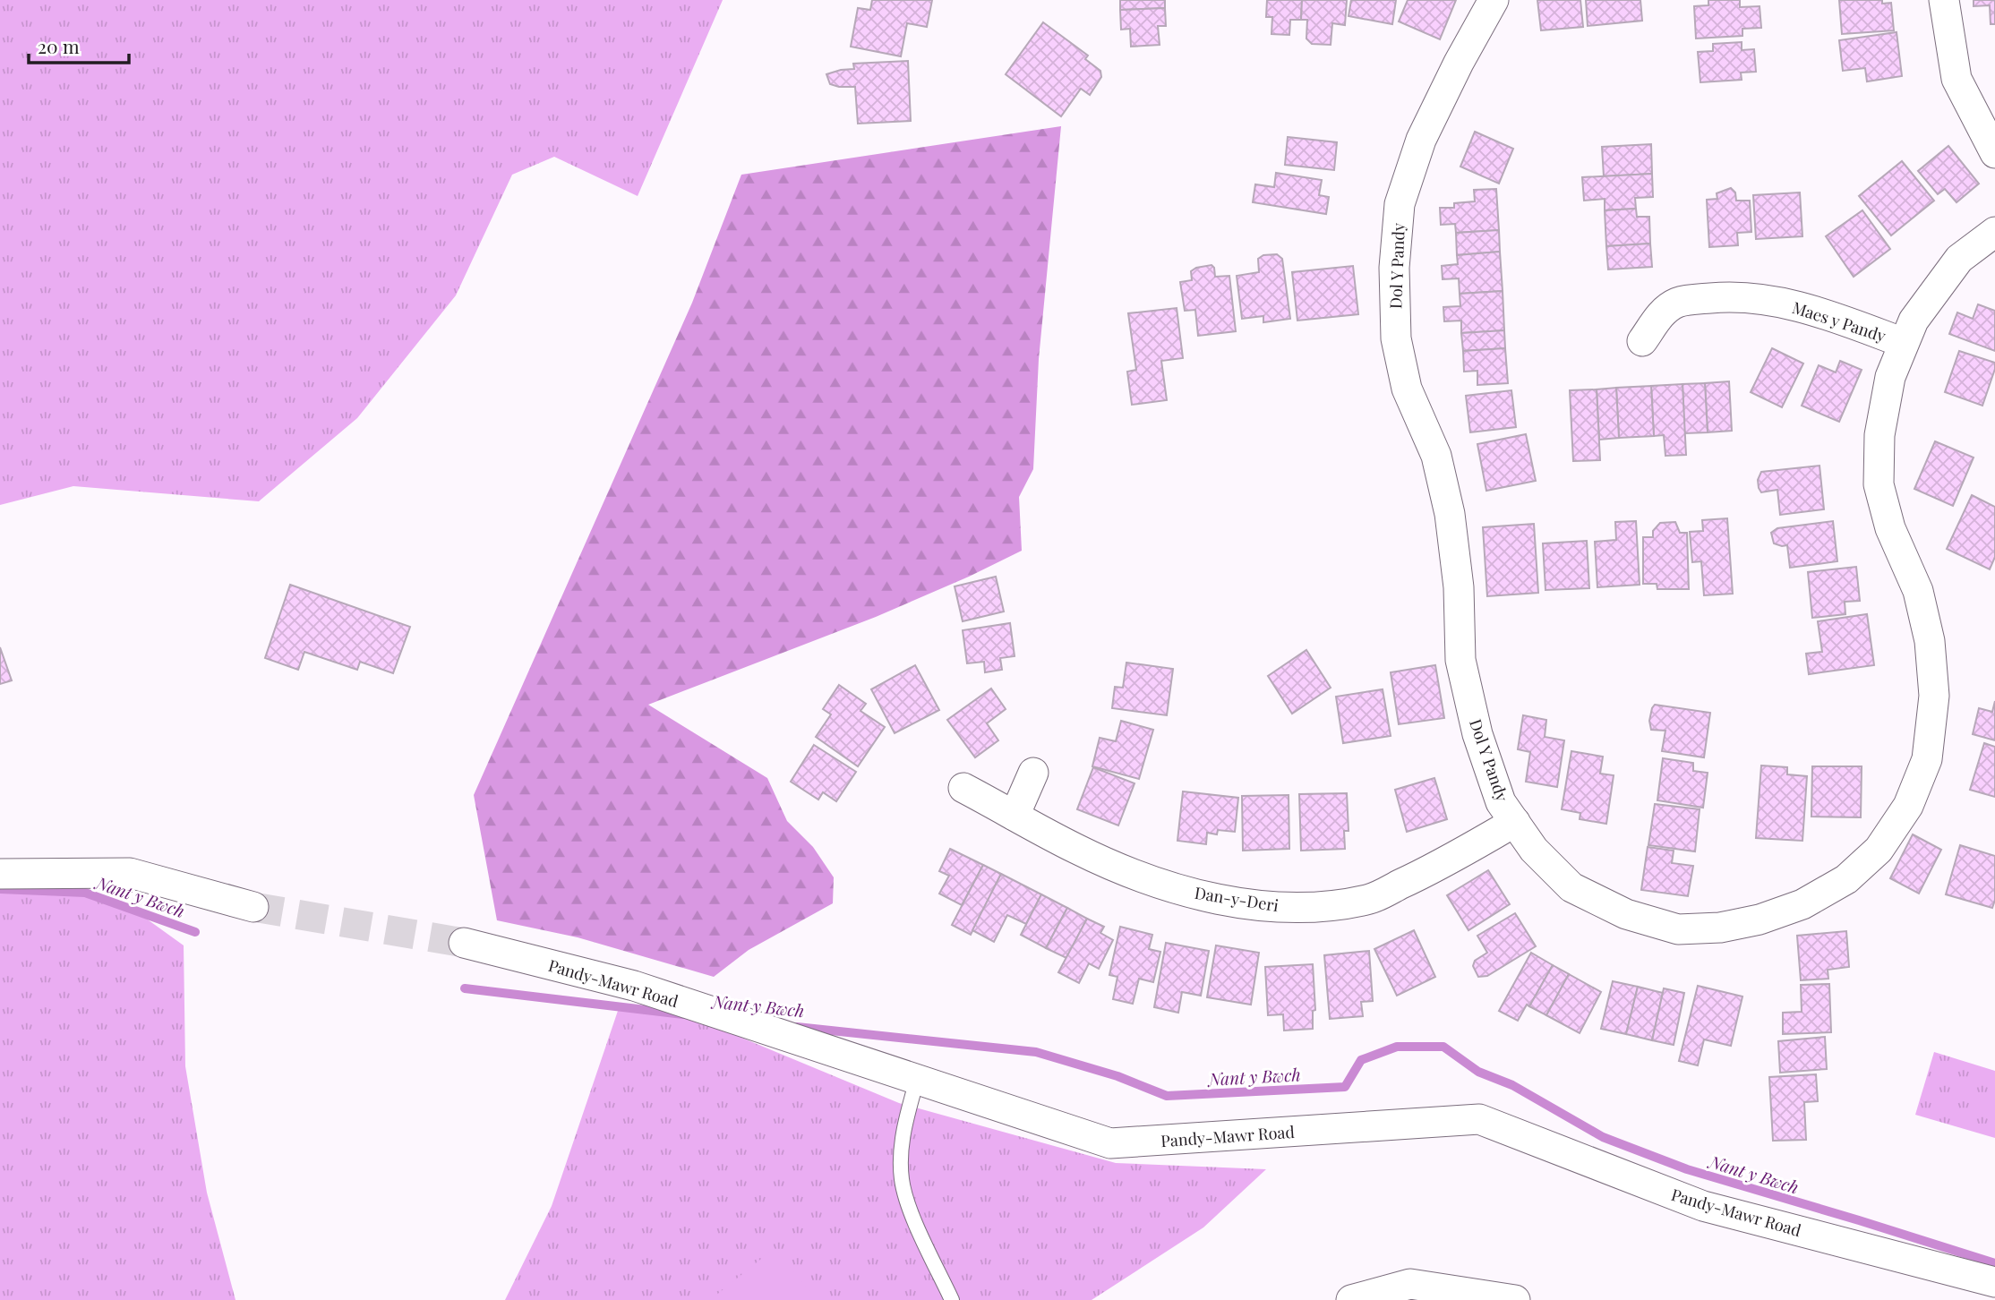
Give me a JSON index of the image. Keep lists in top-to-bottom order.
{
  "streets": {
    "street": [
      "Dol Y Pandy",
      "Maes y Pandy",
      "Dan-y-Deri",
      "Pandy-Mawr Road"
    ]
  },
  "crossings": [
    ["Dol Y Pandy", "Maes y Pandy"],
    ["Dol Y Pandy", "Dan-y-Deri"]
  ],
  "water": ["Nant y Bwch"],
  "scale_bar": "20 m"
}
